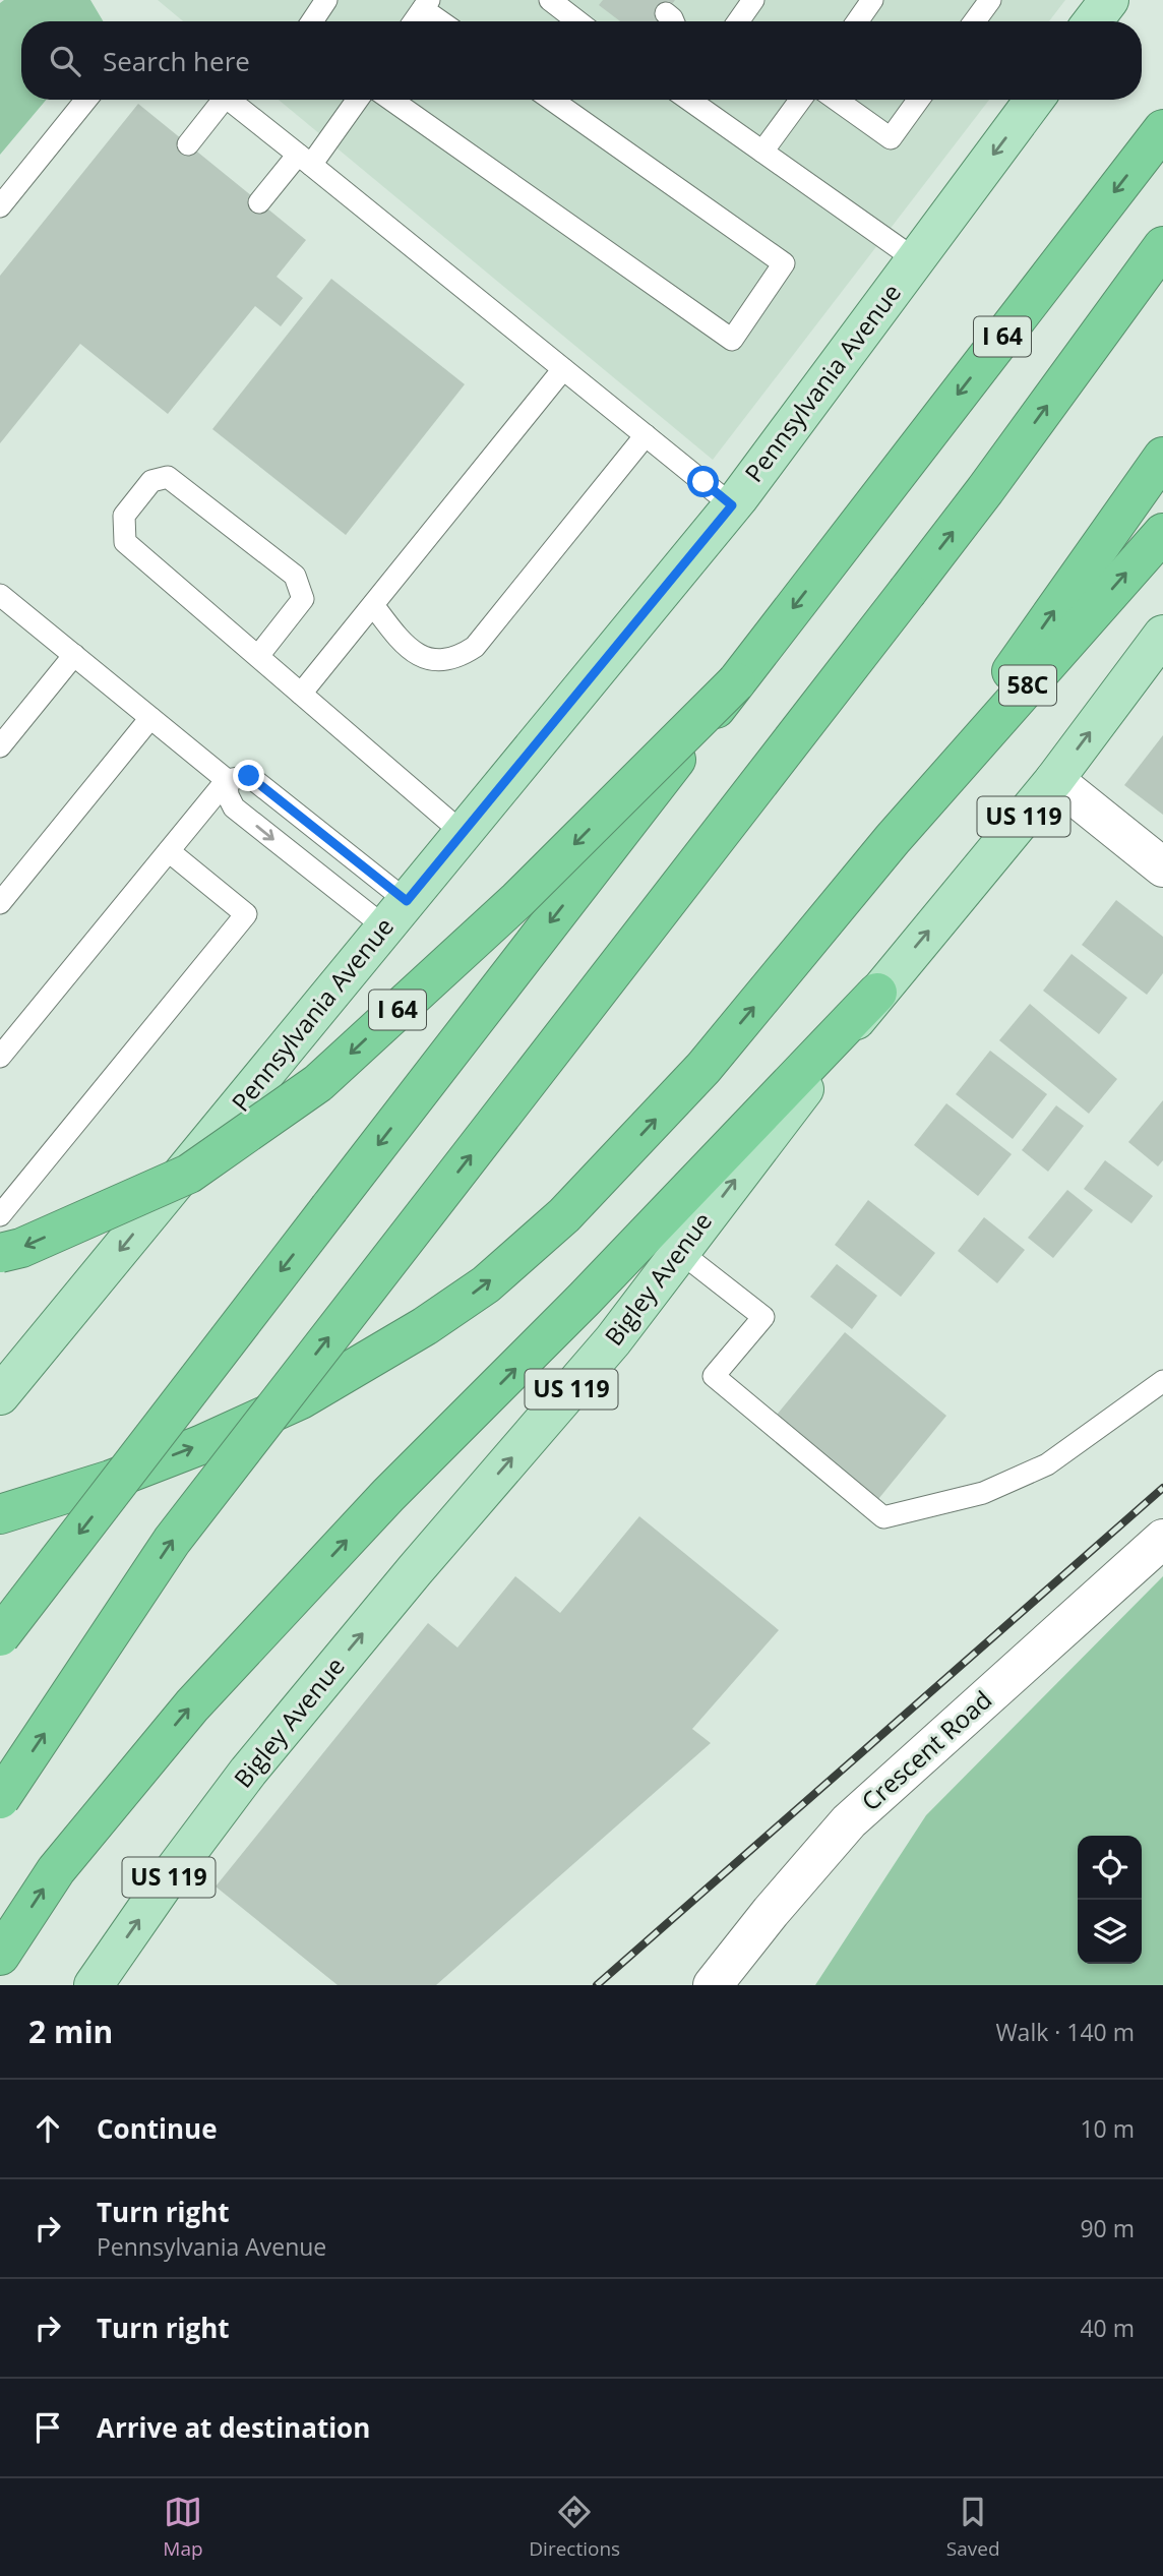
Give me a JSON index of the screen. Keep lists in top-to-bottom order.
{
  "streets": {
    "highway": ["I 64", "58C"],
    "main road": ["Pennsylvania Avenue", "US 119", "Bigley Avenue"],
    "street": ["Crescent Road"]
  },
  "one_way": ["Pennsylvania Avenue", "Bigley Avenue"],
  "page": {
    "search": "Search here",
    "heading": ["2 min", "Walk · 140 m"],
    "list": [
      ["Continue", "10 m"],
      ["Turn right", "Pennsylvania Avenue", "90 m"],
      ["Turn right", "40 m"],
      "Arrive at destination"
    ],
    "nav": ["Map", "Directions", "Saved"]
  }
}
